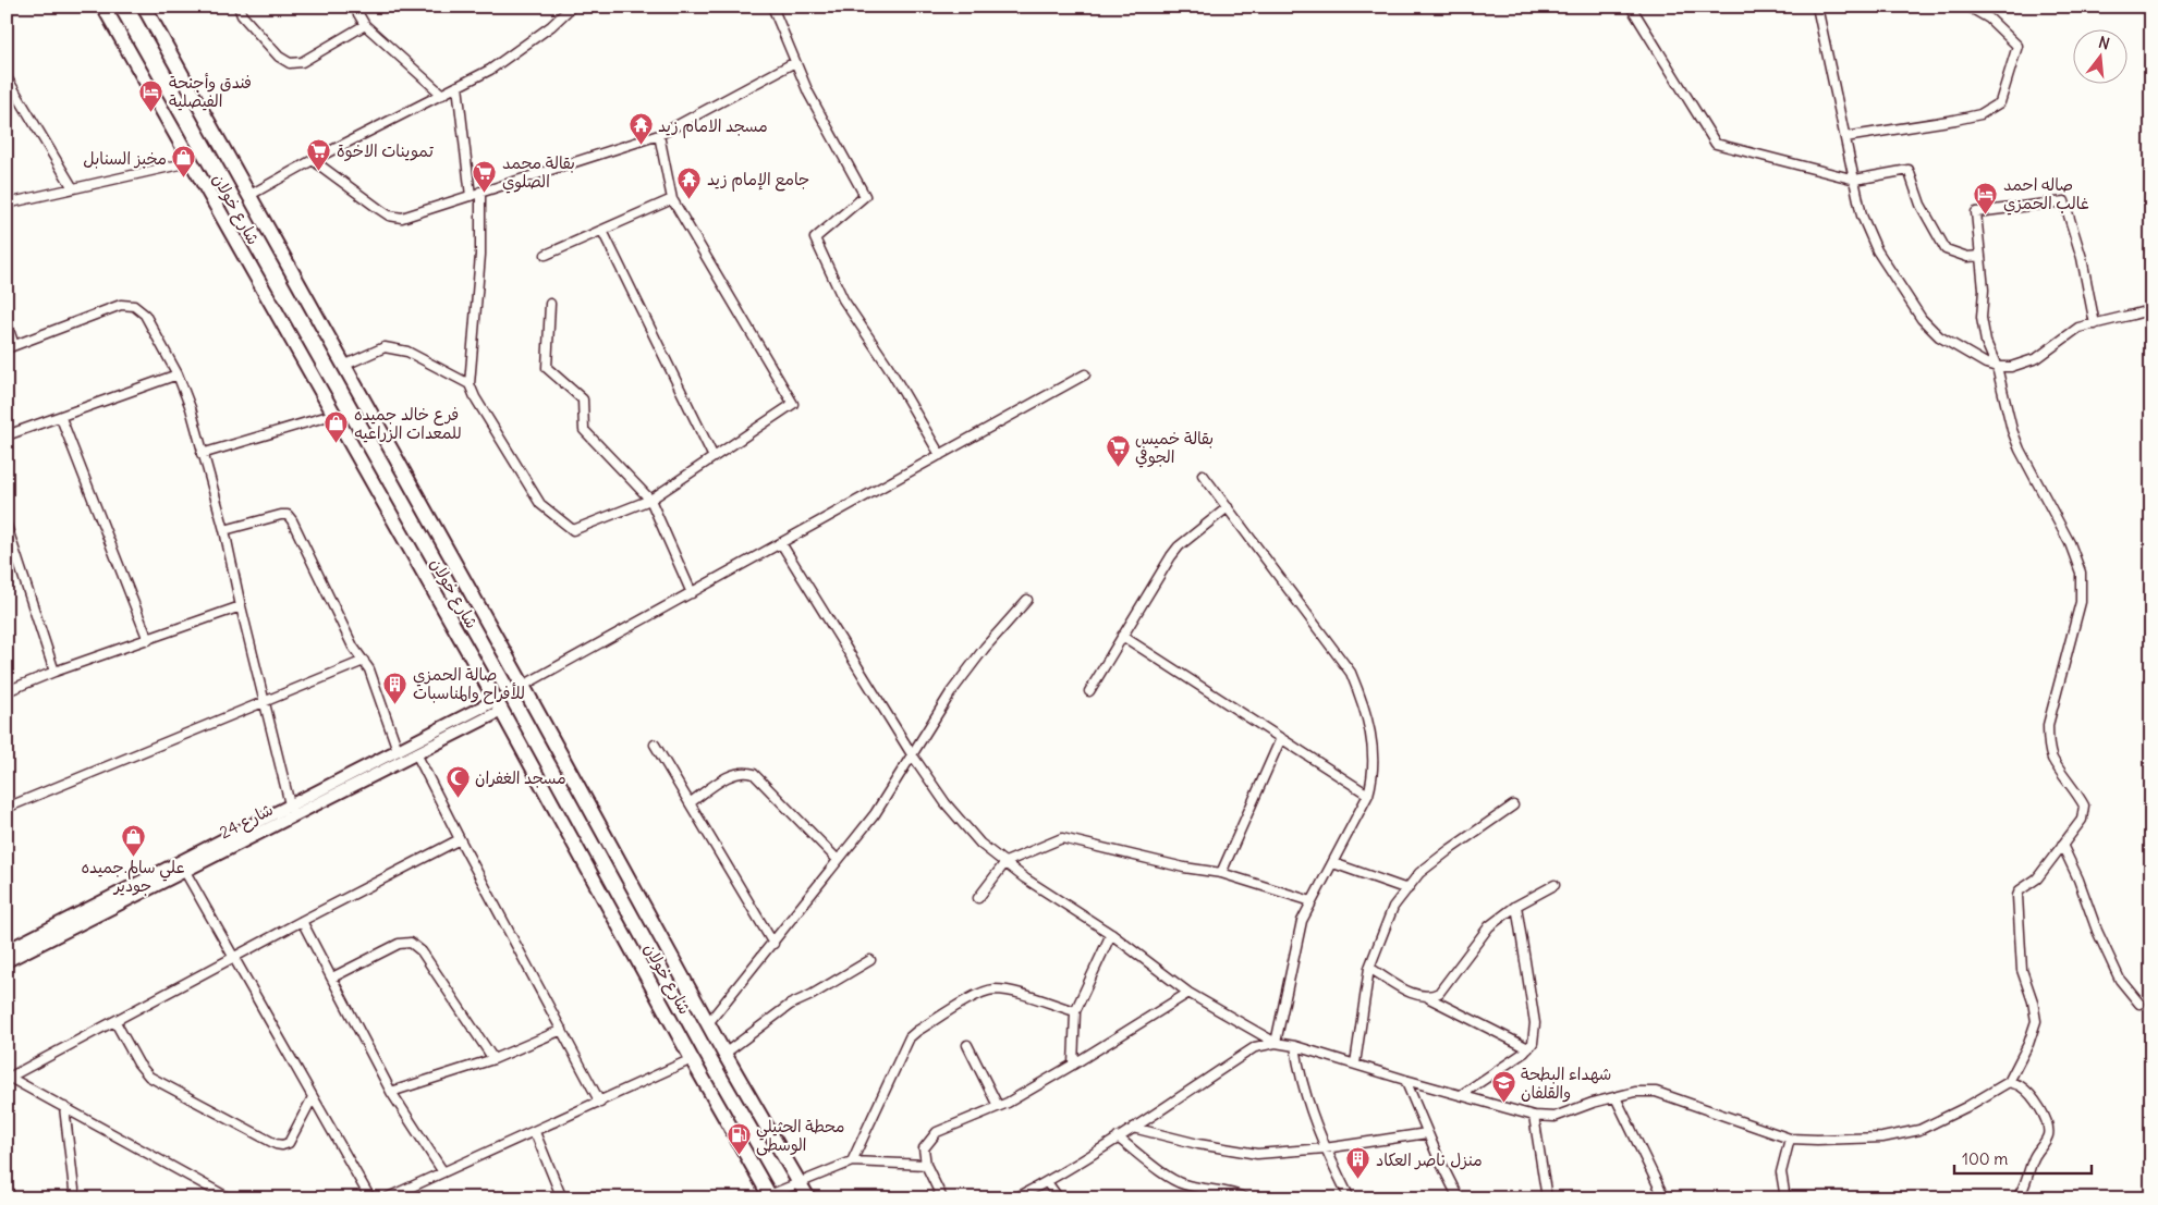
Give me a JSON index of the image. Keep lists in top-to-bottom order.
{
  "streets": {
    "main road": ["شارع خولان"],
    "street": ["شارع 24"]
  },
  "crossings": [
    ["شارع خولان", "شارع 24"]
  ],
  "places": {
    "hotel": ["فندق وأجنحة الفيصلية", "صاله احمد غالب الحمزي"],
    "temple": ["مسجد الامام زيد", "جامع الإمام زيد"],
    "supermarket": ["تموينات الاخوة", "بقالة محمد الصلوي", "بقالة خميس الجوفي"],
    "shop": ["مخبز السنابل", "فرع خالد جميده للمعدات الزراعيه", "علي سالم.جميده جودير"],
    "building": ["صالة الحمزي للأفراح والمناسبات", "منزل ناصر العكاد"],
    "mosque": ["مسجد الغفران"],
    "school or university": ["شهداء البطحة والقلفان"],
    "fuel station": ["محطة الحثيلي الوسطى"]
  },
  "scale_bar": "100 m",
  "north": "top"
}
